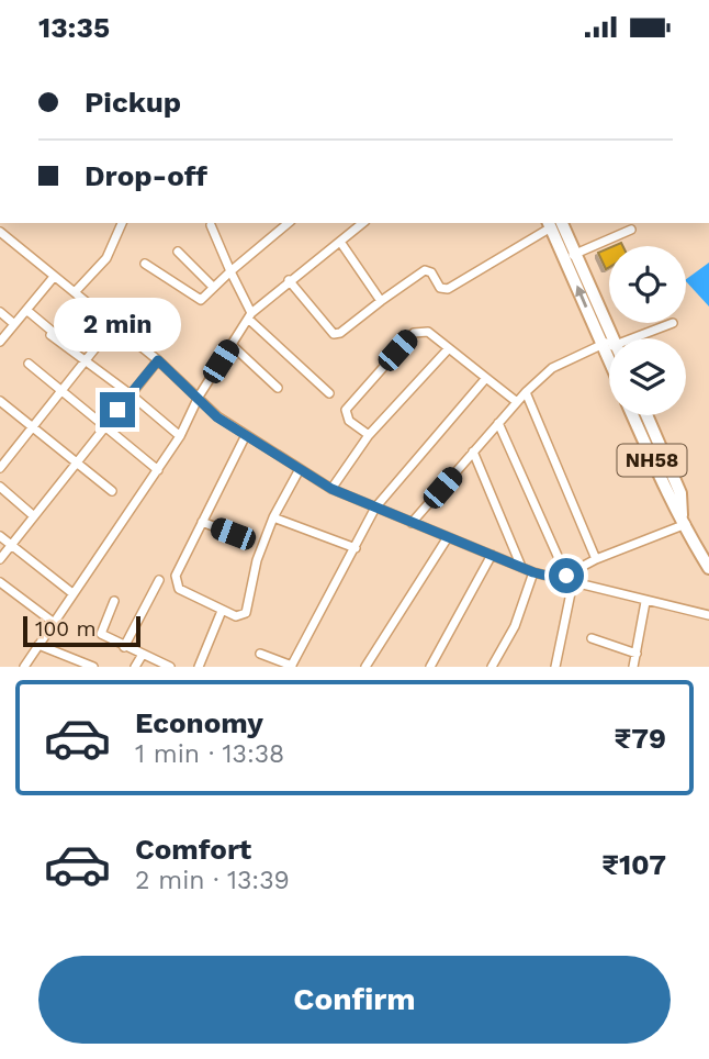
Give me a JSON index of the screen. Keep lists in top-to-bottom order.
{
  "streets": {
    "highway": ["NH58"]
  },
  "scale_bar": "100 m",
  "page": {
    "status": "13:35",
    "banner": ["Pickup", "Drop-off"],
    "bubble": "2 min",
    "scale": "100 m",
    "list": [
      {
        "name": "Economy",
        "note": "1 min · 13:38",
        "value": "₹79"
      },
      {
        "name": "Comfort",
        "note": "2 min · 13:39",
        "value": "₹107"
      }
    ],
    "buttons": "Confirm"
  }
}
